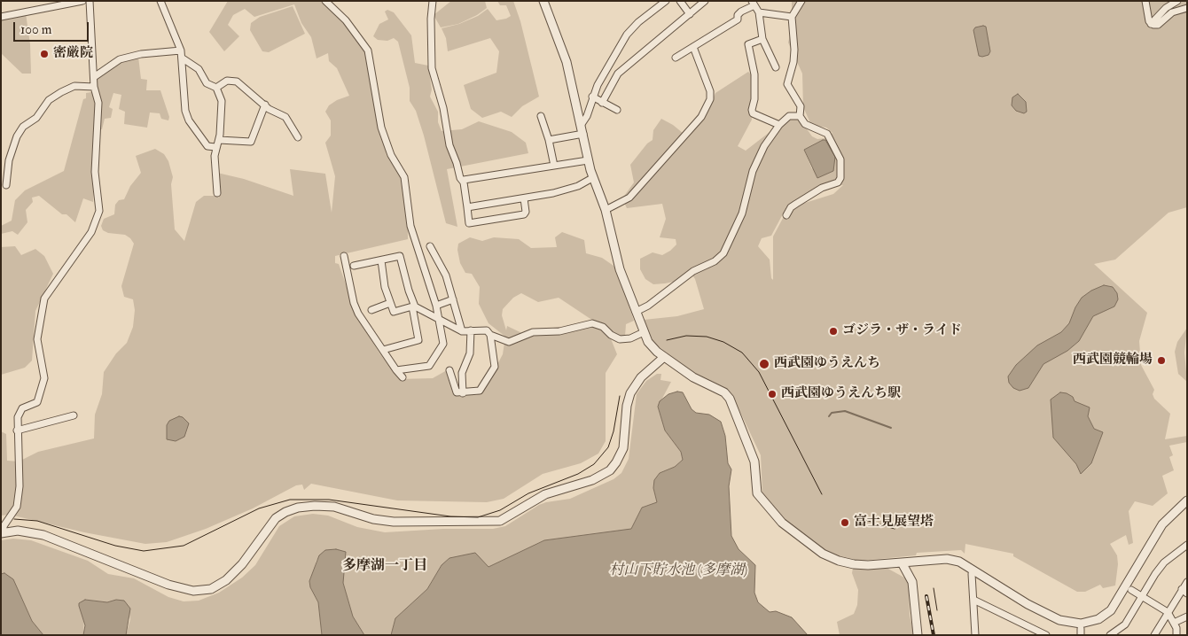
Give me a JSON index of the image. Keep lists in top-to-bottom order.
{
  "districts": ["多摩湖一丁目"],
  "water": ["村山下貯水池 (多摩湖)"],
  "places": [
    "密厳院",
    "ゴジラ・ザ・ライド",
    "西武園競輪場",
    "西武園ゆうえんち",
    "西武園ゆうえんち駅",
    "富士見展望塔"
  ],
  "scale_bar": "100 m"
}
